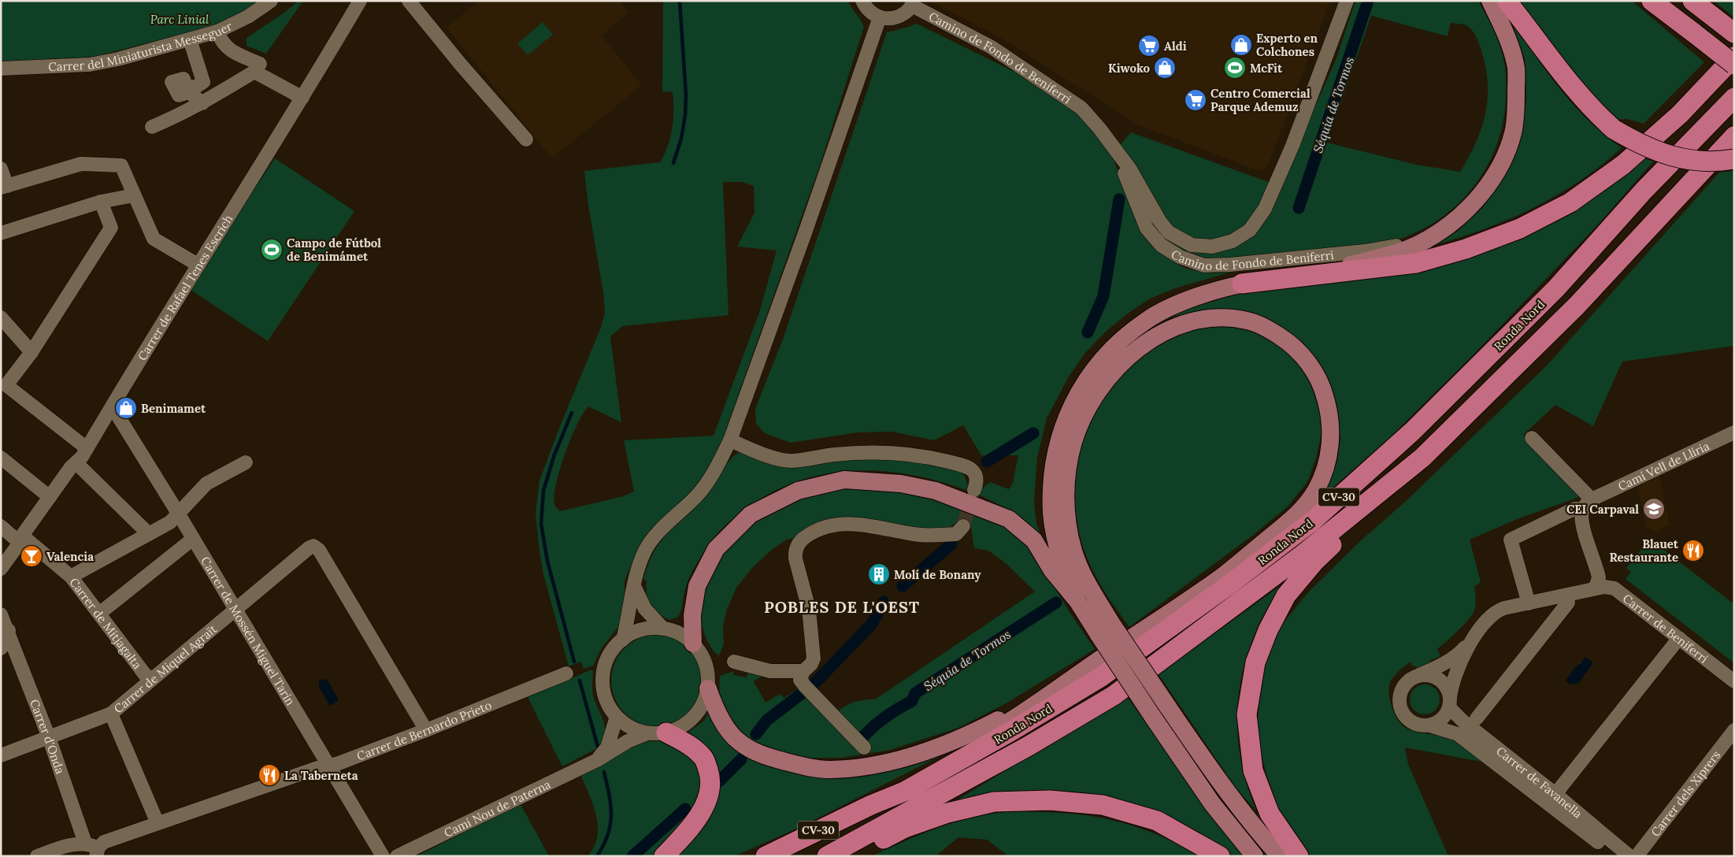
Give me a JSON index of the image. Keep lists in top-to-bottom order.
{
  "streets": {
    "highway": ["Ronda Nord", "CV-30"],
    "street": [
      "Carrer del Miniaturista Messeguer",
      "Camino de Fondo de Beniferri",
      "Carrer de Rafael Tenes Escrich",
      "Camí Vell de Llíria",
      "Carrer de Mitjagalta",
      "Carrer de Beniferri",
      "Carrer de Mossén Miguel Tarín",
      "Carrer de Miquel Agraït",
      "Carrer de Bernardo Prieto",
      "Carrer d'Onda",
      "Carrer de Favanella",
      "Carrer dels Xiprers",
      "Camí Nou de Paterna"
    ]
  },
  "crossings": [
    ["Carrer de Rafael Tenes Escrich", "Carrer de Mitjagalta"],
    ["Carrer de Rafael Tenes Escrich", "Carrer de Mossén Miguel Tarín"],
    ["Camí Vell de Llíria", "Carrer de Beniferri"],
    ["Carrer de Mitjagalta", "Carrer de Miquel Agraït"],
    ["Carrer de Beniferri", "Carrer de Favanella"],
    ["Carrer de Mossén Miguel Tarín", "Carrer de Miquel Agraït"],
    ["Carrer de Mossén Miguel Tarín", "Carrer de Bernardo Prieto"],
    ["Carrer de Miquel Agraït", "Carrer de Bernardo Prieto"],
    ["Carrer de Miquel Agraït", "Carrer d'Onda"]
  ],
  "districts": ["POBLES DE L'OEST"],
  "water": ["Séquia de Tormos"],
  "parks": ["Parc Linial"],
  "places": {
    "shop": ["Experto en Colchones", "Kiwoko", "Benimamet"],
    "supermarket": ["Aldi", "Centro Comercial Parque Ademuz"],
    "sports": ["McFit", "Campo de Fútbol de Benimámet"],
    "school or university": ["CEI Carpaval"],
    "restaurant": ["Blauet Restaurante", "La Taberneta"],
    "bar": ["Valencia"],
    "building": ["Molí de Bonany"]
  }
}
